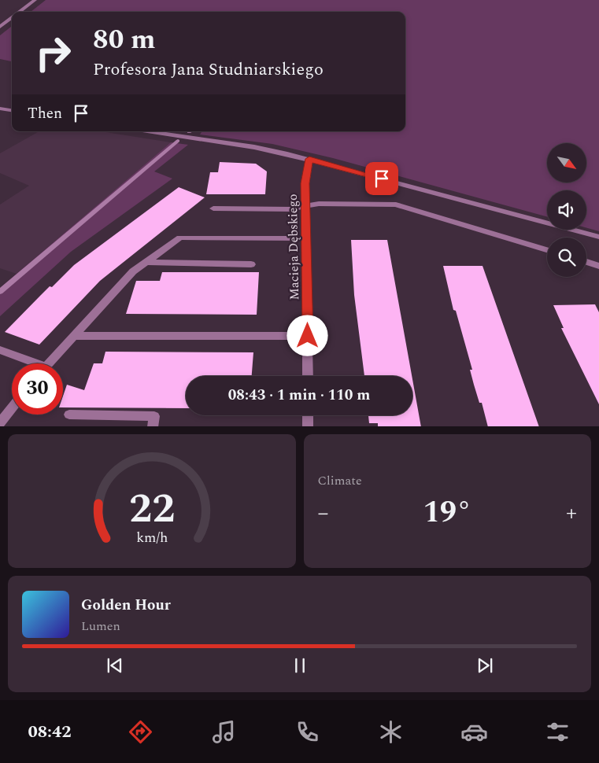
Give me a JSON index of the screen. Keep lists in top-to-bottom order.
{
  "streets": {
    "street": ["Macieja Dębskiego"]
  },
  "north": "bottom right",
  "page": {
    "turn": ["80 m", "Profesora Jana Studniarskiego"],
    "then": "Then",
    "limit": "30",
    "trip": "08:43 · 1 min · 110 m",
    "tile": "Climate",
    "heat": ["−", "19°", "+"],
    "song": ["Golden Hour", "Lumen"],
    "tabs": "08:42",
    "gauge": ["22", "km/h"]
  }
}
